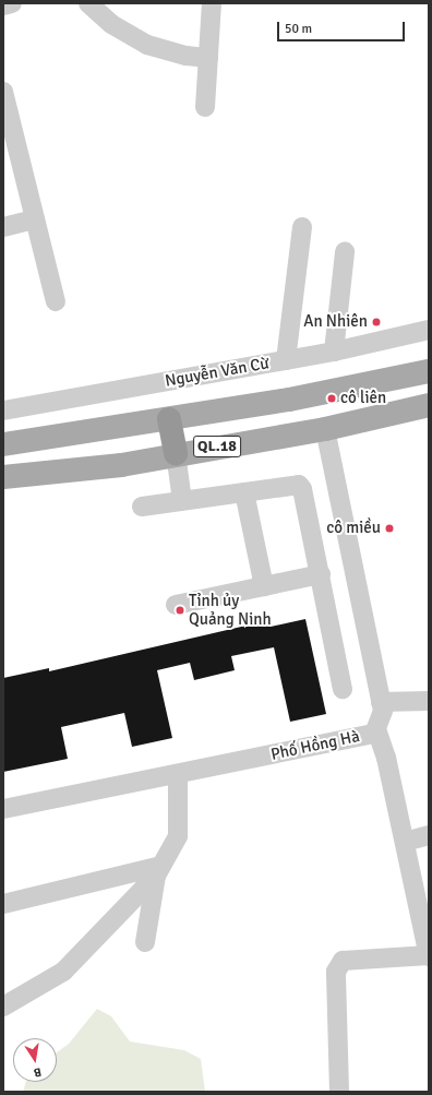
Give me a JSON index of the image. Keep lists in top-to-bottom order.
{
  "streets": {
    "main road": ["QL.18"],
    "street": ["Nguyễn Văn Cừ", "Phố Hồng Hà"]
  },
  "crossings": [
    ["QL.18", "Phố Hồng Hà"]
  ],
  "places": [
    "An Nhiên",
    "cô liên",
    "cô miều",
    "Tỉnh ủy Quảng Ninh"
  ],
  "scale_bar": "50 m",
  "north": "bottom"
}
